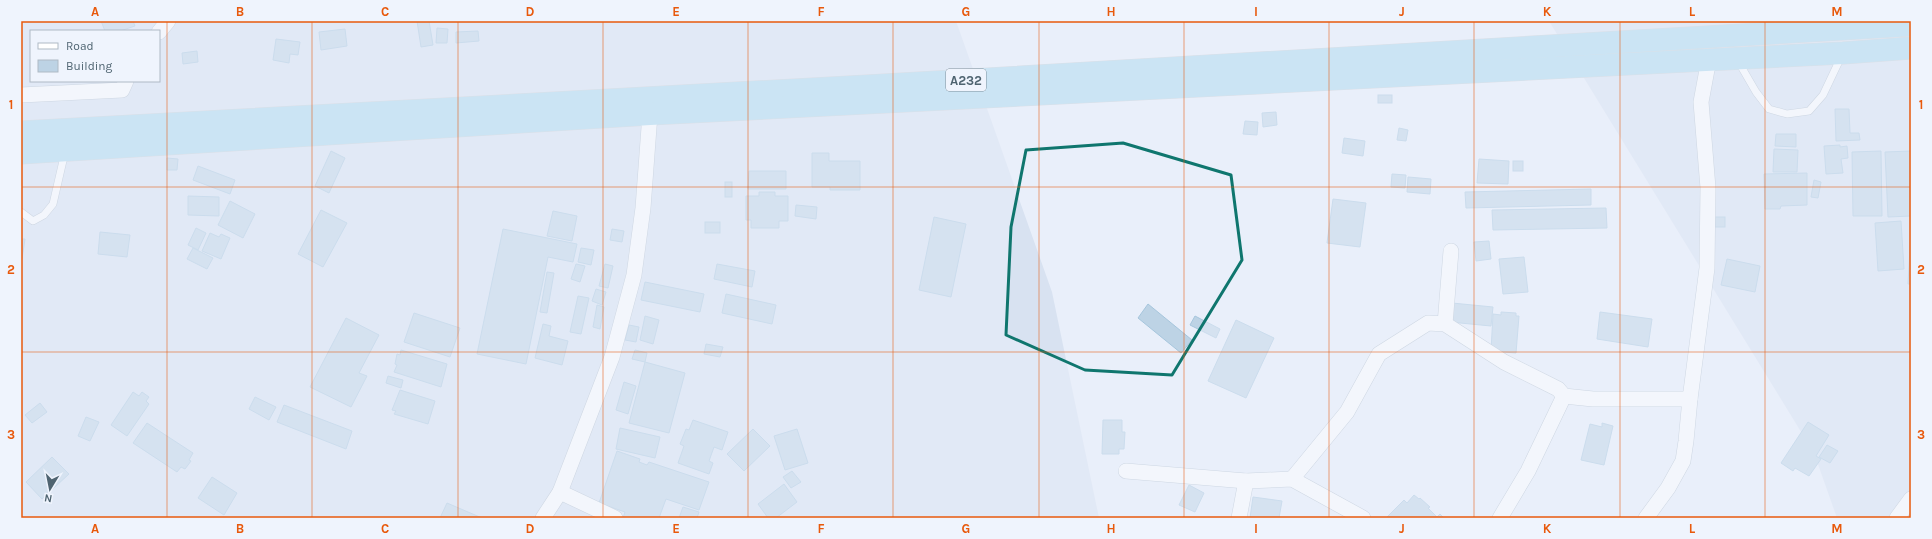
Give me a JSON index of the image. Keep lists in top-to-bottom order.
{
  "streets": {
    "highway": ["A232"]
  },
  "legend": ["Road", "Building"],
  "north": "bottom",
  "grid": {
    "columns": [
      "A",
      "B",
      "C",
      "D",
      "E",
      "F",
      "G",
      "H",
      "I",
      "J",
      "K",
      "L",
      "M"
    ],
    "rows": ["1", "2", "3"]
  }
}
